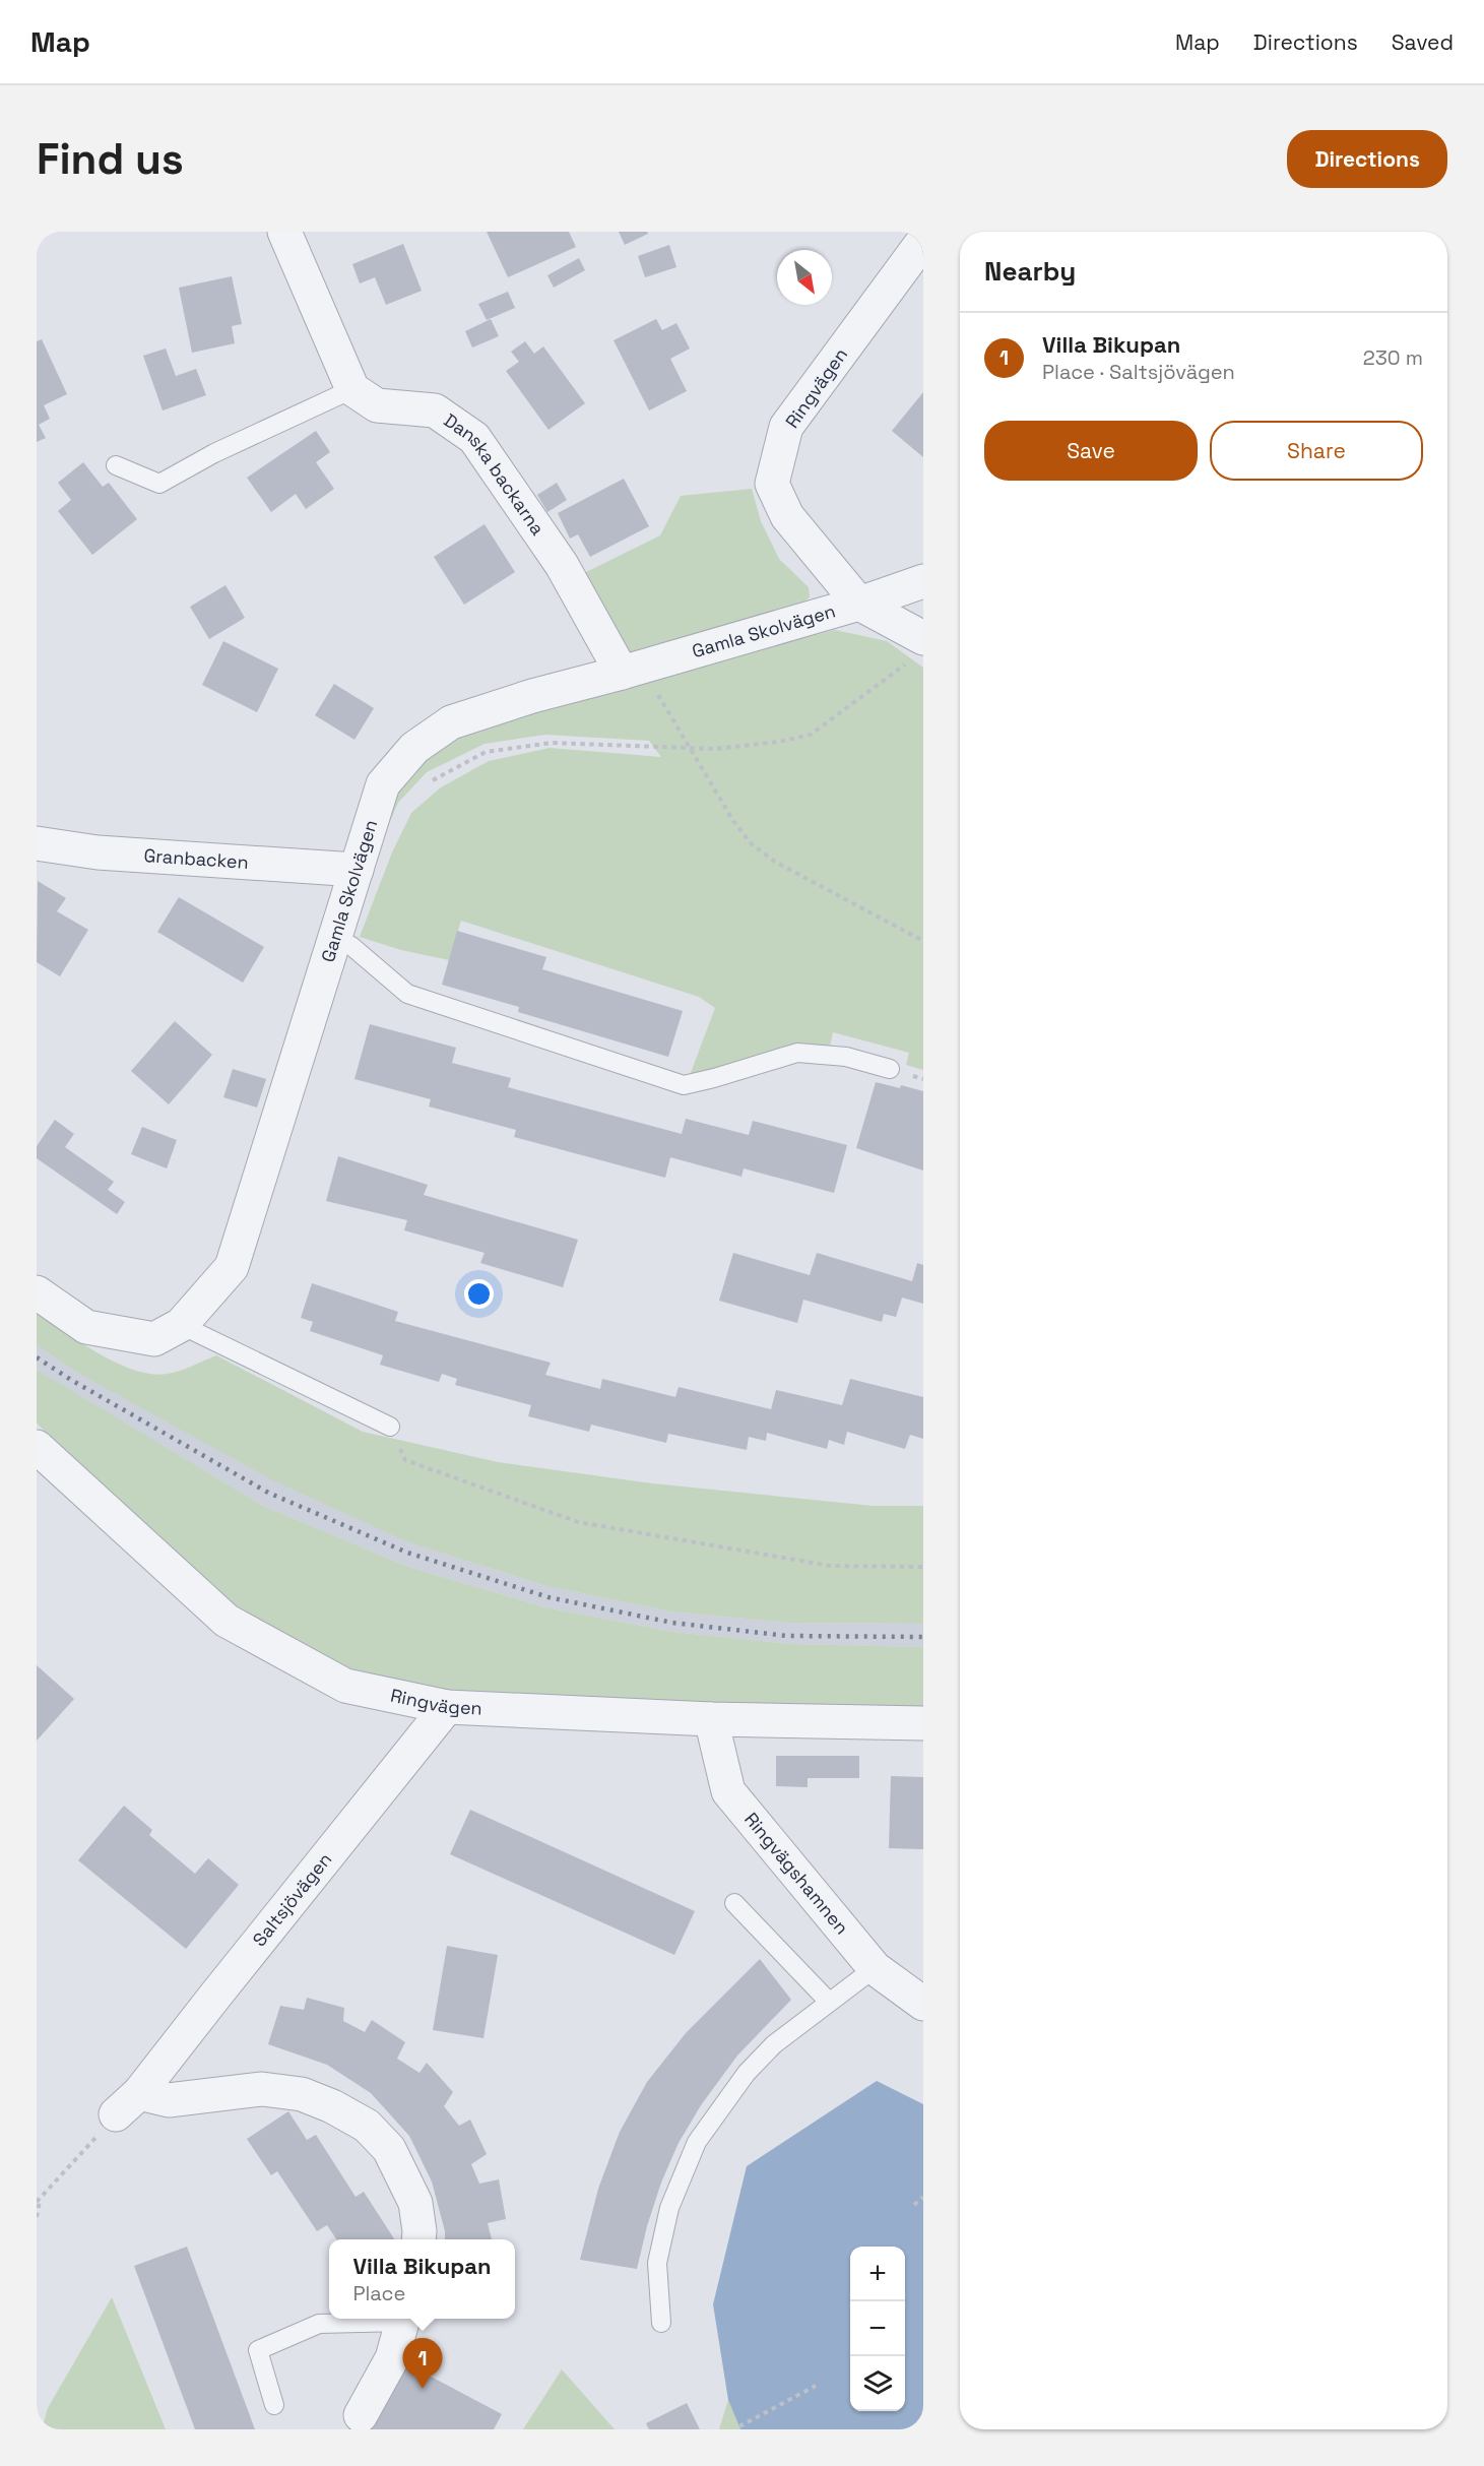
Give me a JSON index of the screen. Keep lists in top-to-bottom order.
{
  "streets": {
    "street": [
      "Ringvägen",
      "Danska backarna",
      "Gamla Skolvägen",
      "Granbacken",
      "Ringvägshamnen",
      "Saltsjövägen"
    ]
  },
  "crossings": [
    ["Ringvägen", "Gamla Skolvägen"],
    ["Ringvägen", "Ringvägshamnen"],
    ["Ringvägen", "Saltsjövägen"],
    ["Danska backarna", "Gamla Skolvägen"],
    ["Gamla Skolvägen", "Granbacken"]
  ],
  "north": "bottom right",
  "page": {
    "header": "Map",
    "nav": ["Map", "Directions", "Saved"],
    "buttons": [
      "Directions",
      ["Save", "Share"]
    ],
    "title": "Find us",
    "heading": "Nearby",
    "list": [
      {
        "mark": "1",
        "name": "Villa Bikupan",
        "note": "Place · Saltsjövägen",
        "value": "230 m"
      }
    ],
    "popup": ["Villa Bikupan", "Place"],
    "map_buttons": ["+", "−"],
    "pins": "1"
  }
}
